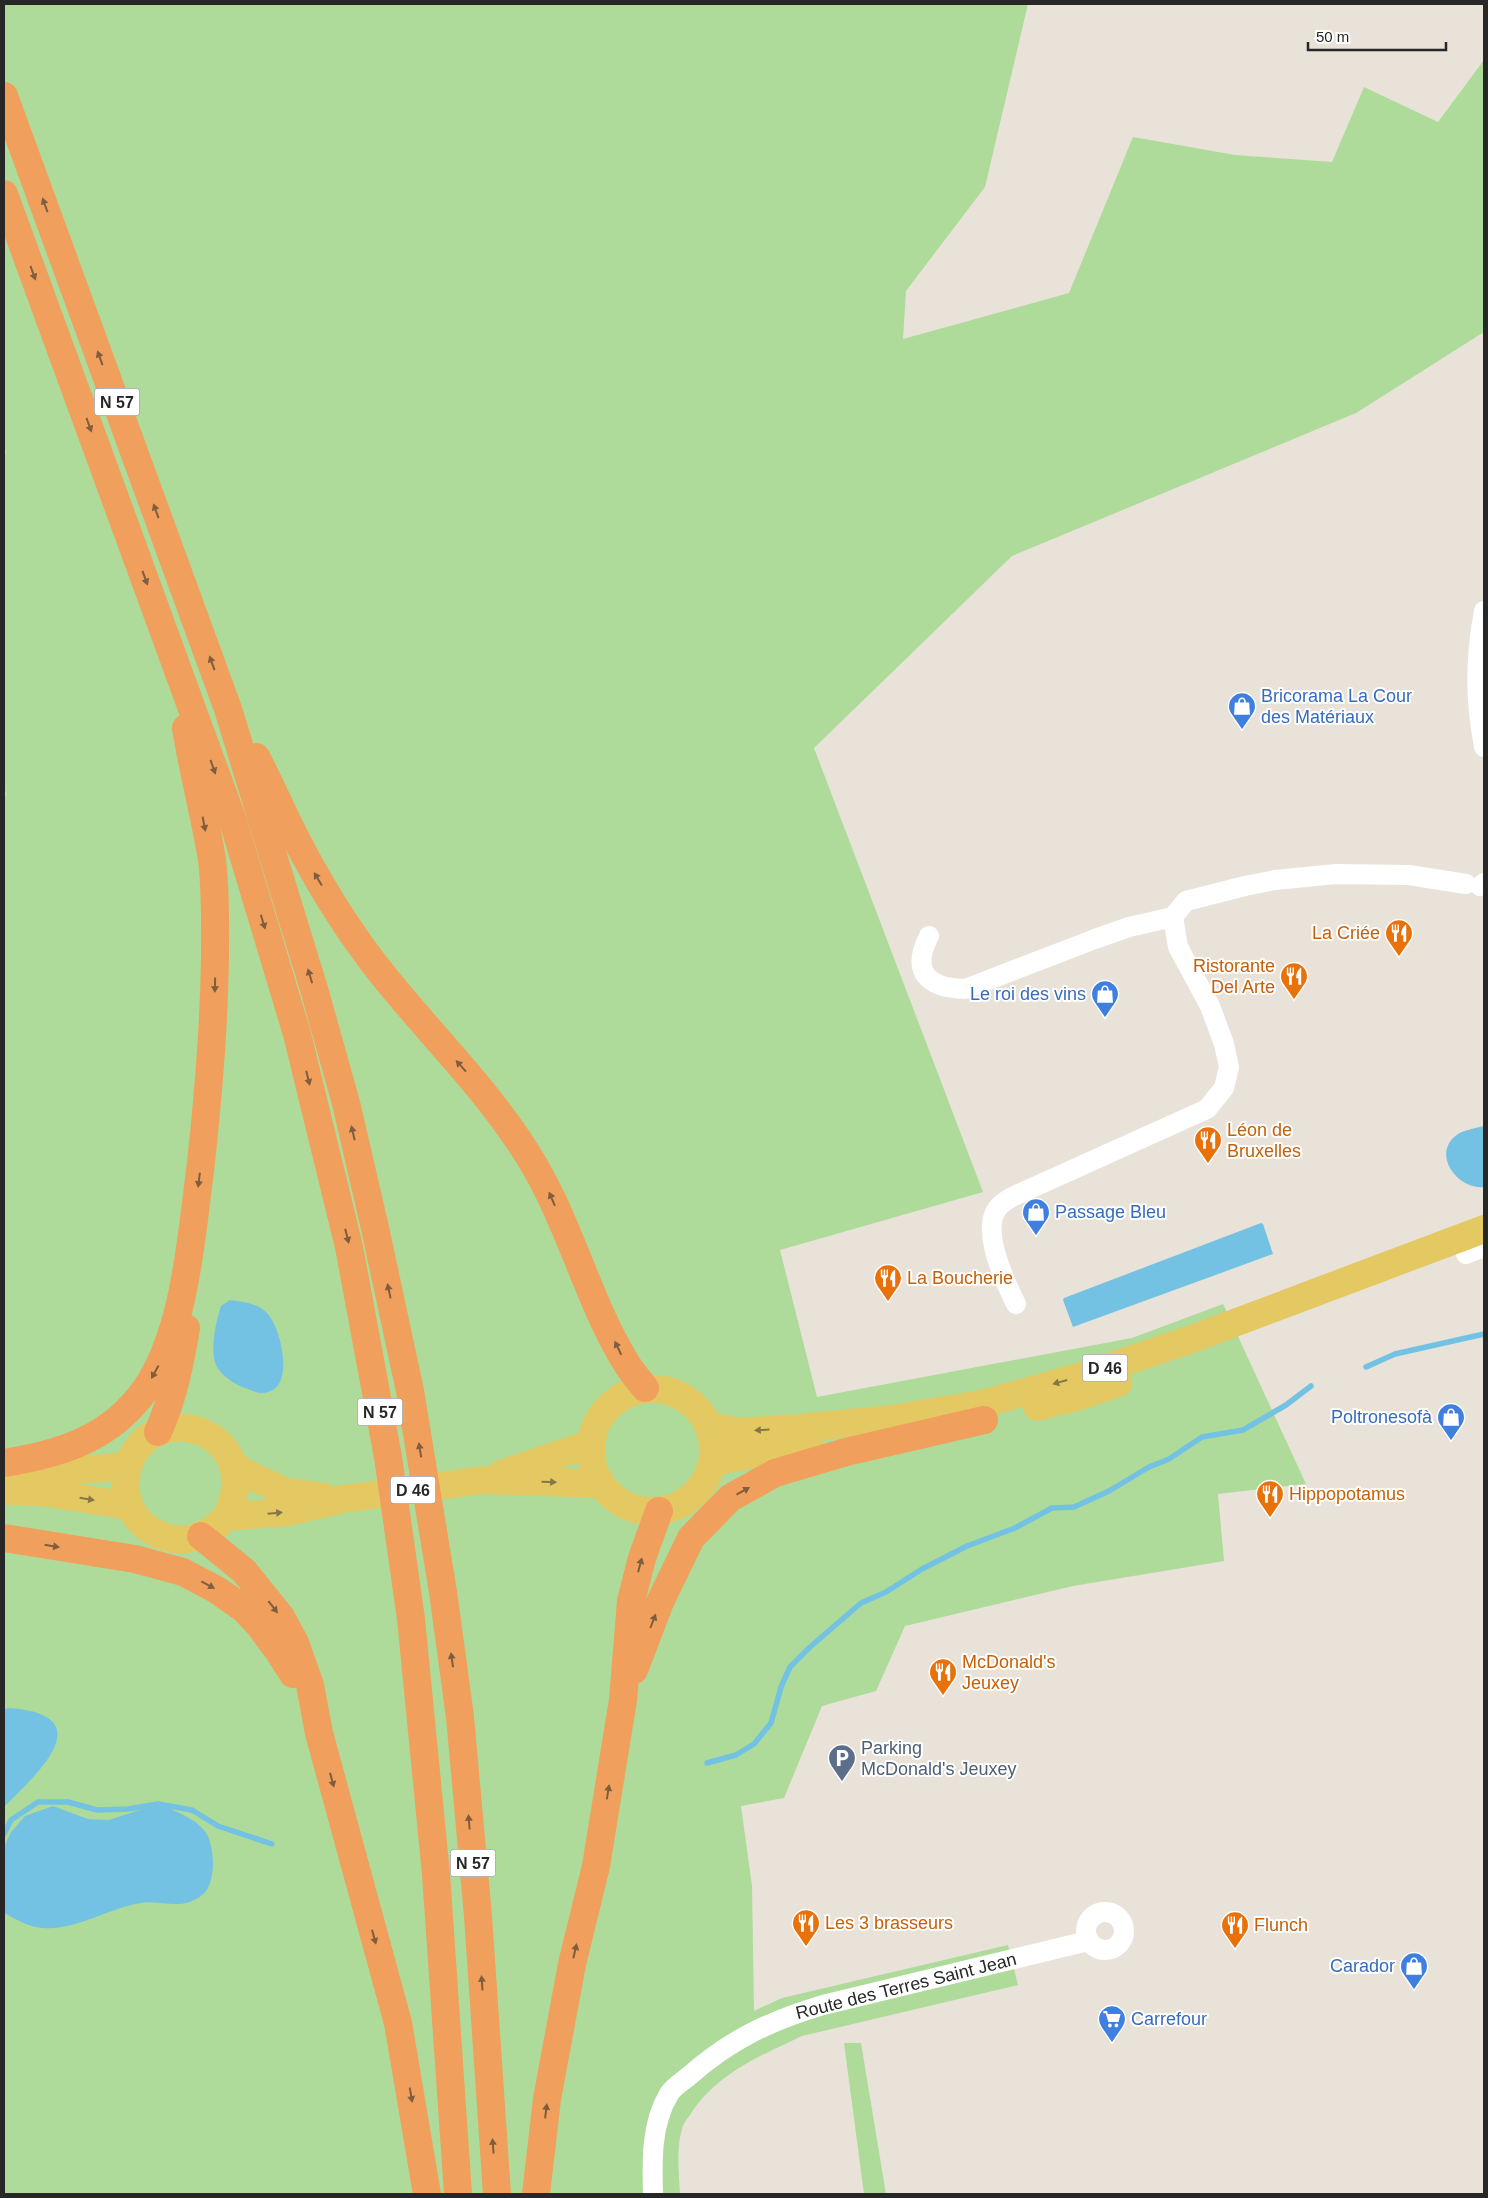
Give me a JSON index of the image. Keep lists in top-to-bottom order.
{
  "streets": {
    "highway": ["N 57"],
    "main road": ["D 46"],
    "street": ["Route des Terres Saint Jean"]
  },
  "places": {
    "shop": [
      "Bricorama La Cour des Matériaux",
      "Le roi des vins",
      "Passage Bleu",
      "Poltronesofà",
      "Carador"
    ],
    "restaurant": [
      "La Criée",
      "Ristorante Del Arte",
      "Léon de Bruxelles",
      "La Boucherie",
      "Hippopotamus",
      "McDonald's Jeuxey",
      "Les 3 brasseurs",
      "Flunch"
    ],
    "parking": ["Parking McDonald's Jeuxey"],
    "supermarket": ["Carrefour"]
  },
  "scale_bar": "50 m"
}
